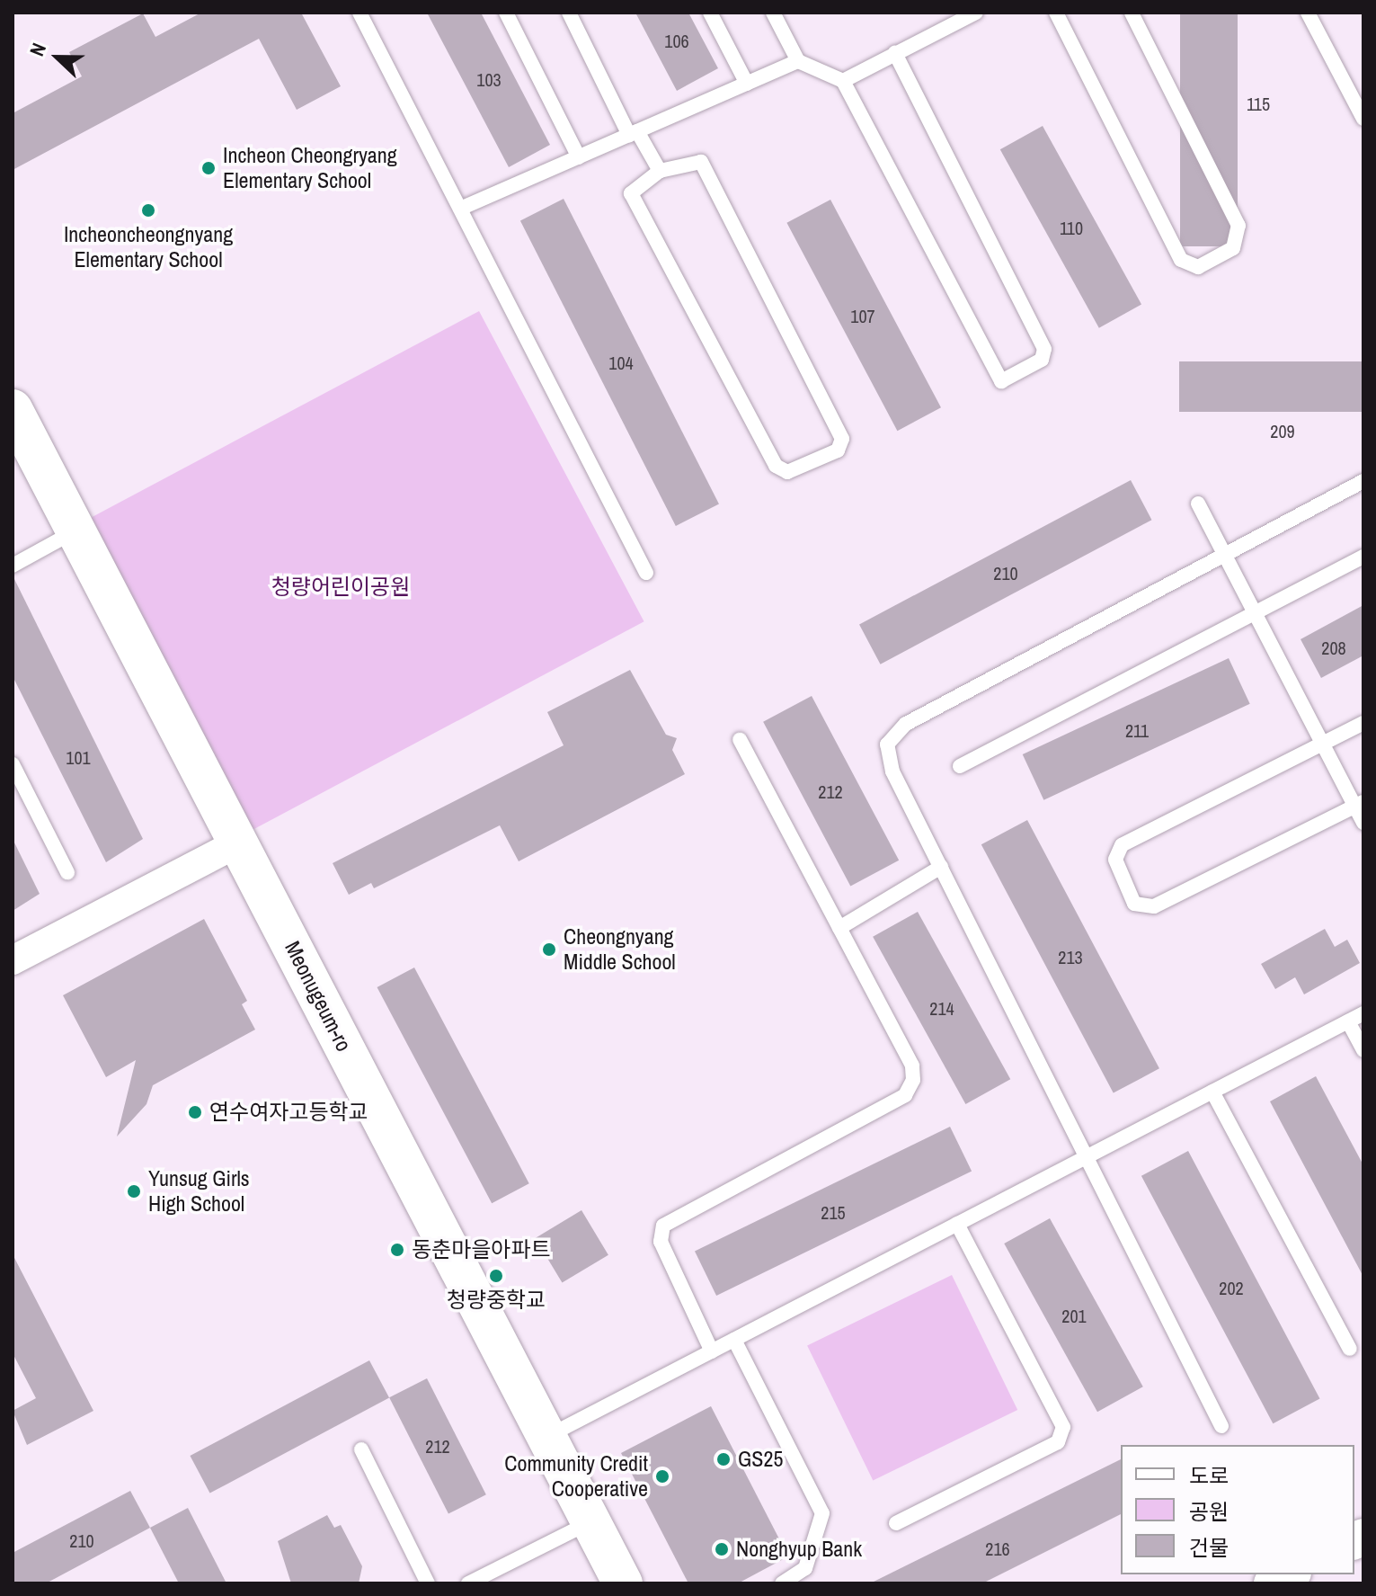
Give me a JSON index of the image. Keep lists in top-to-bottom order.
{
  "streets": {
    "main road": ["Meonugeum-ro"]
  },
  "parks": ["청량어린이공원"],
  "places": [
    "Incheon Cheongryang Elementary School",
    "Incheoncheongnyang Elementary School",
    "Cheongnyang Middle School",
    "연수여자고등학교",
    "Yunsug Girls High School",
    "동춘마을아파트",
    "청량중학교",
    "GS25",
    "Community Credit Cooperative",
    "Nonghyup Bank"
  ],
  "house_numbers": [
    "106",
    "103",
    "115",
    "110",
    "107",
    "104",
    "209",
    "210",
    "208",
    "211",
    "101",
    "212",
    "213",
    "214",
    "215",
    "202",
    "201",
    "212",
    "210",
    "216"
  ],
  "legend": ["도로", "공원", "건물"],
  "north": "left"
}
